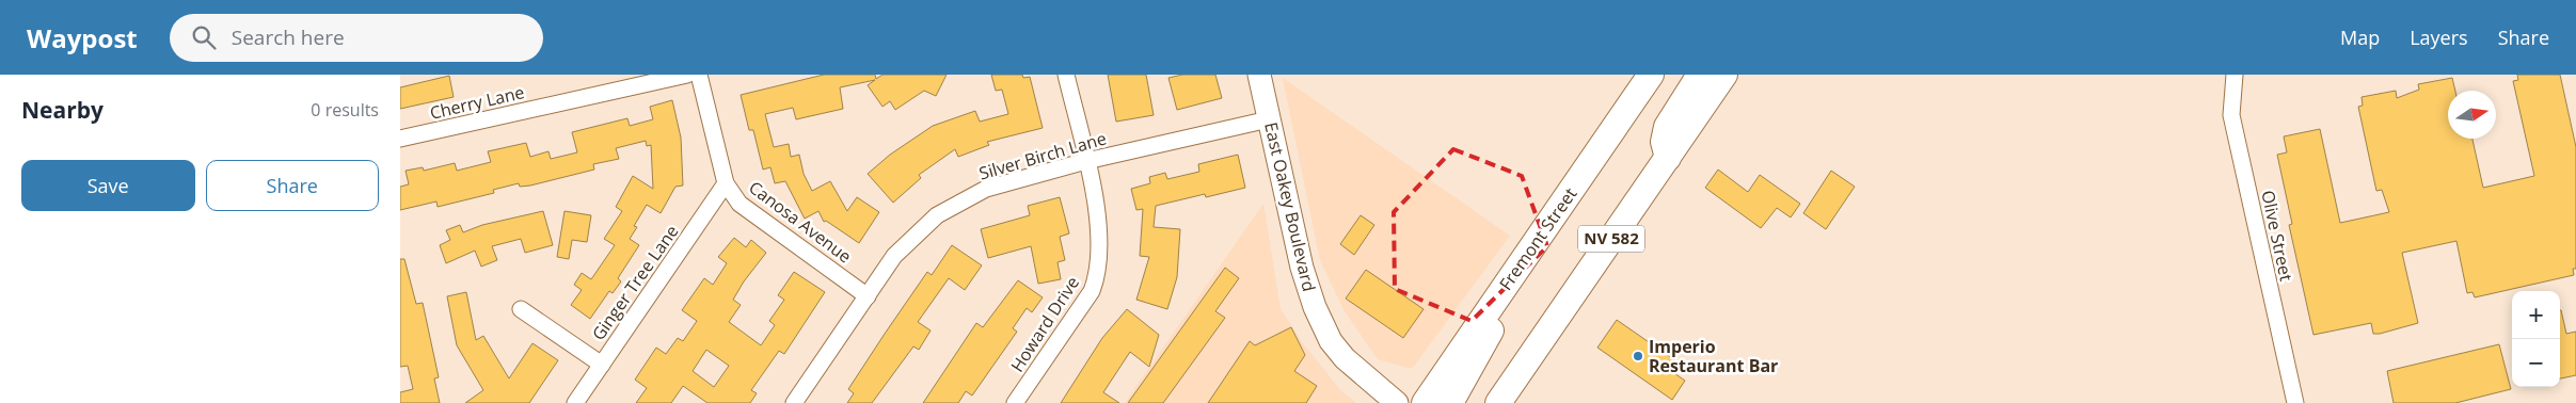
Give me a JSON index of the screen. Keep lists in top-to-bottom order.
{
  "streets": {
    "main road": ["Fremont Street", "NV 582"],
    "street": [
      "Cherry Lane",
      "Silver Birch Lane",
      "East Oakey Boulevard",
      "Canosa Avenue",
      "Olive Street",
      "Ginger Tree Lane",
      "Howard Drive"
    ]
  },
  "crossings": [
    ["Silver Birch Lane", "East Oakey Boulevard"],
    ["Silver Birch Lane", "Canosa Avenue"],
    ["Silver Birch Lane", "Howard Drive"],
    ["Canosa Avenue", "Ginger Tree Lane"]
  ],
  "places": ["Imperio Restaurant Bar"],
  "north": "right",
  "page": {
    "header": "Waypost",
    "search": "Search here",
    "nav": ["Map", "Layers", "Share"],
    "heading": ["Nearby", "0 results"],
    "buttons": ["Save", "Share"],
    "map_buttons": ["+", "−"]
  }
}
